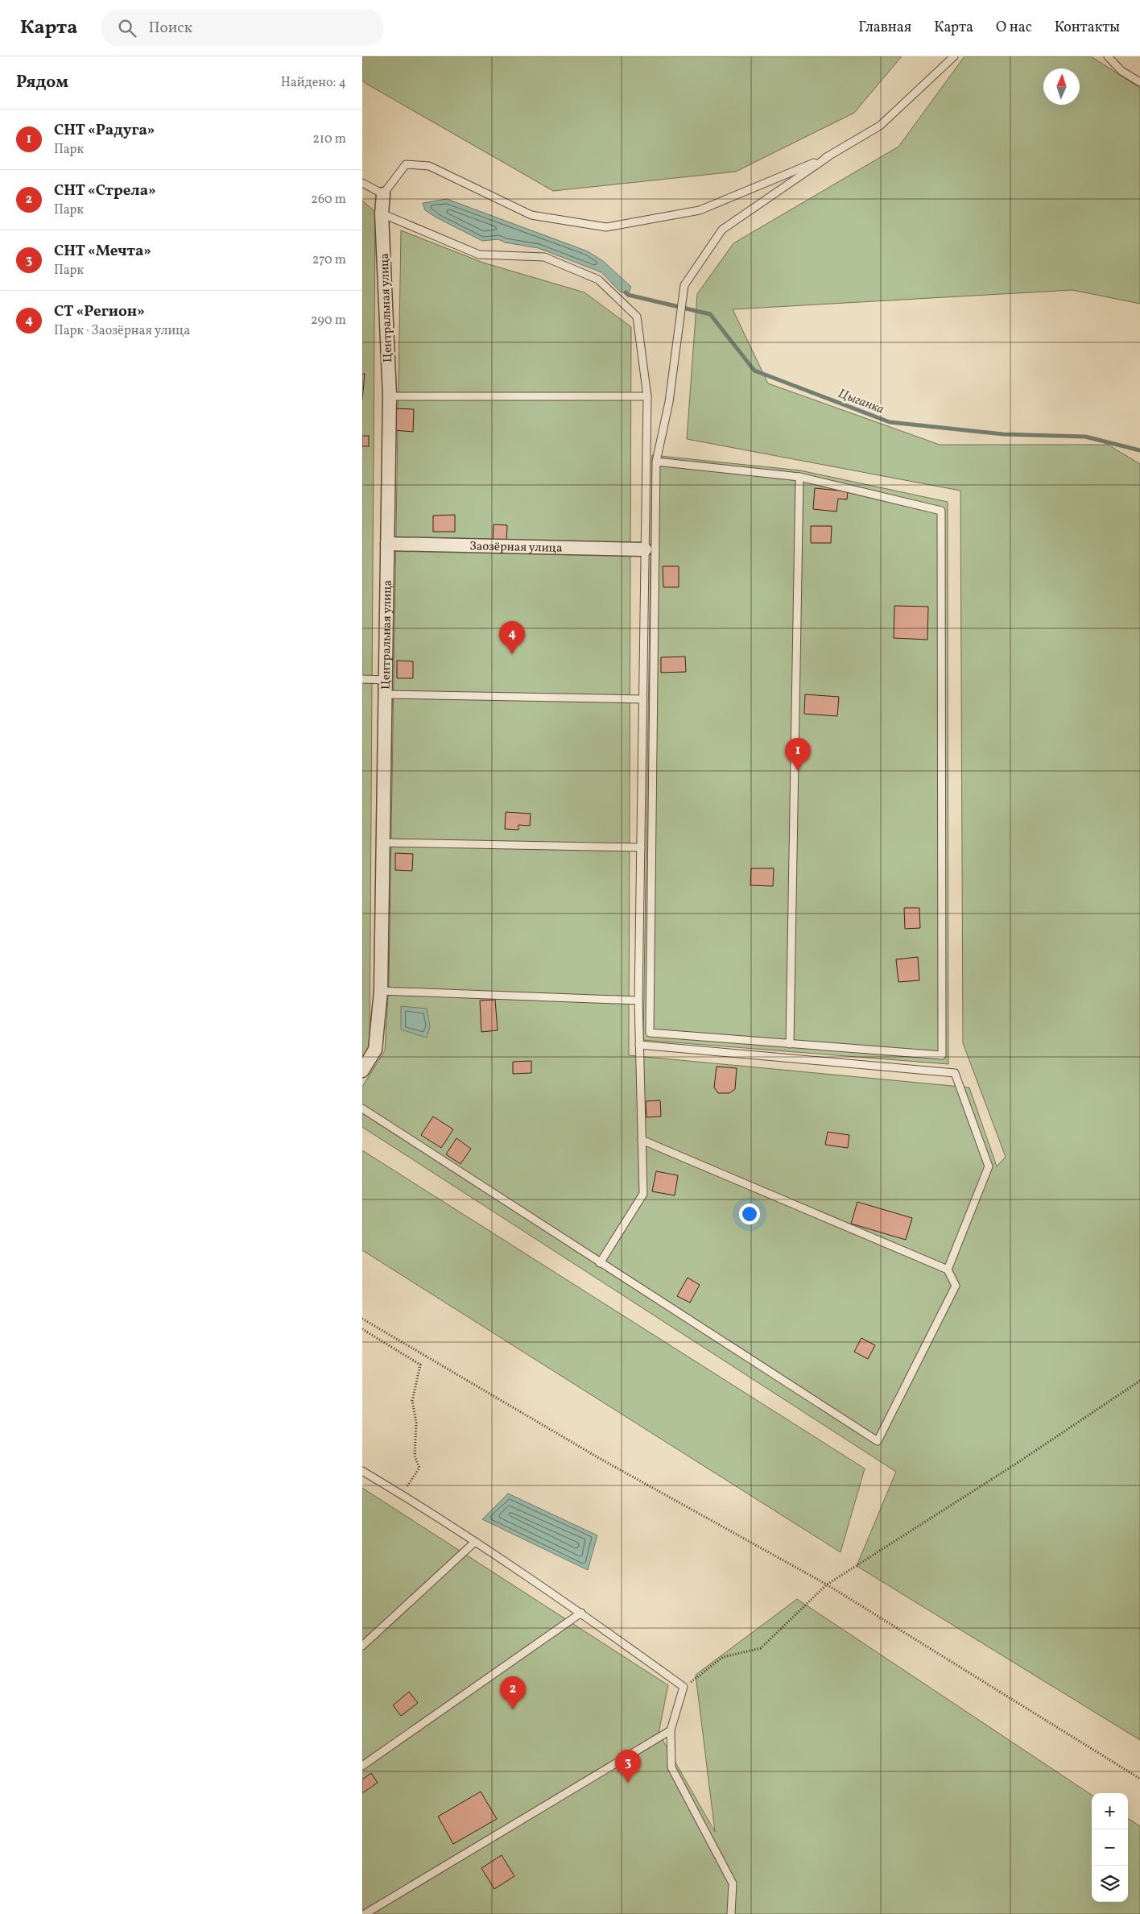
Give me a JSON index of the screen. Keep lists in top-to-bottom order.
{
  "streets": {
    "street": ["Центральная улица", "Заозёрная улица"]
  },
  "crossings": [
    ["Центральная улица", "Заозёрная улица"]
  ],
  "water": ["Цыганка"],
  "north": "top",
  "page": {
    "header": "Карта",
    "search": "Поиск",
    "nav": [
      "Главная",
      "Карта",
      "О нас",
      "Контакты"
    ],
    "heading": ["Рядом", "Найдено: 4"],
    "list": [
      {
        "mark": "1",
        "name": "СНТ «Радуга»",
        "note": "Парк",
        "value": "210 m"
      },
      {
        "mark": "2",
        "name": "СНТ «Стрела»",
        "note": "Парк",
        "value": "260 m"
      },
      {
        "mark": "3",
        "name": "СНТ «Мечта»",
        "note": "Парк",
        "value": "270 m"
      },
      {
        "mark": "4",
        "name": "СТ «Регион»",
        "note": "Парк · Заозёрная улица",
        "value": "290 m"
      }
    ],
    "pins": [
      "4",
      "1",
      "2",
      "3"
    ],
    "map_buttons": ["+", "−"]
  }
}
